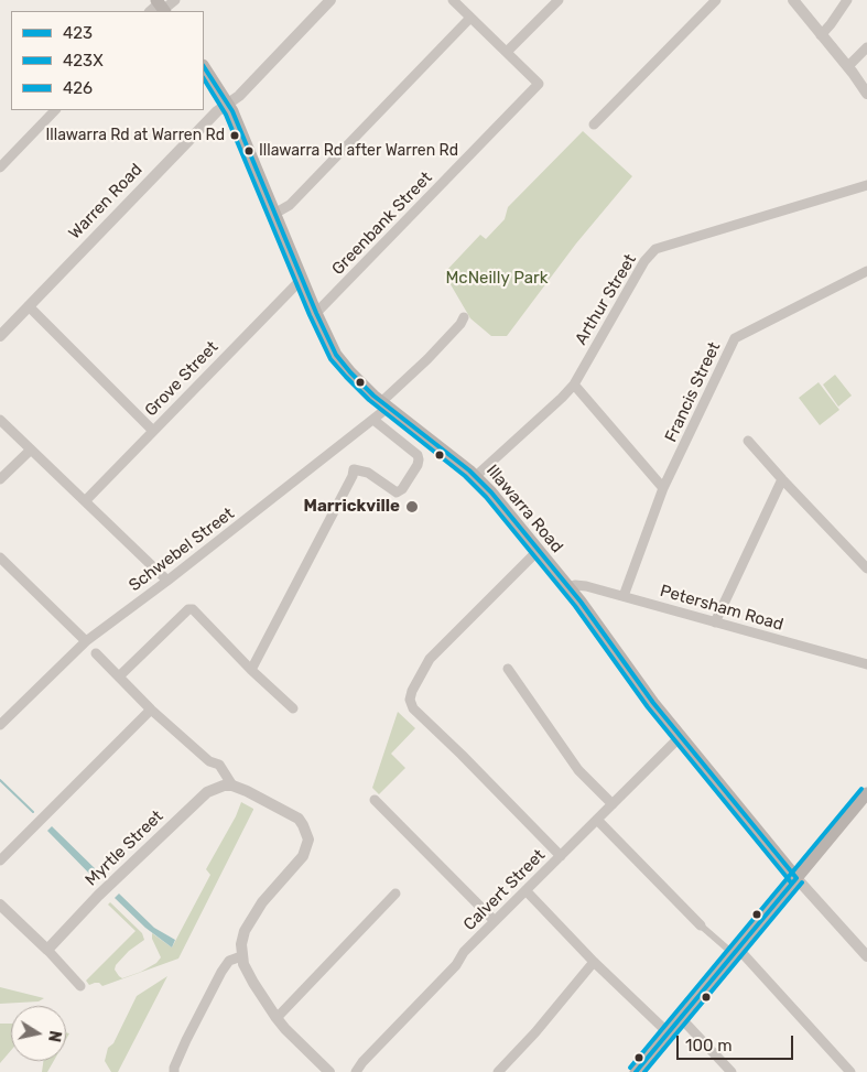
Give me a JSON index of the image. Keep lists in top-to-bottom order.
{
  "streets": {
    "main road": ["Illawarra Road"],
    "street": [
      "Warren Road",
      "Greenbank Street",
      "Arthur Street",
      "Grove Street",
      "Francis Street",
      "Schwebel Street",
      "Petersham Road",
      "Myrtle Street",
      "Calvert Street"
    ]
  },
  "crossings": [
    ["Warren Road", "Illawarra Road"],
    ["Greenbank Street", "Illawarra Road"],
    ["Arthur Street", "Illawarra Road"],
    ["Grove Street", "Illawarra Road"],
    ["Francis Street", "Petersham Road"],
    ["Illawarra Road", "Schwebel Street"],
    ["Illawarra Road", "Petersham Road"],
    ["Illawarra Road", "Calvert Street"]
  ],
  "parks": ["McNeilly Park"],
  "places": ["Illawarra Rd at Warren Rd", "Illawarra Rd after Warren Rd", "Marrickville"],
  "lines": ["transit line 423", "transit line 423X", "transit line 426"],
  "legend": ["423", "423X", "426"],
  "scale_bar": "100 m",
  "north": "right"
}
